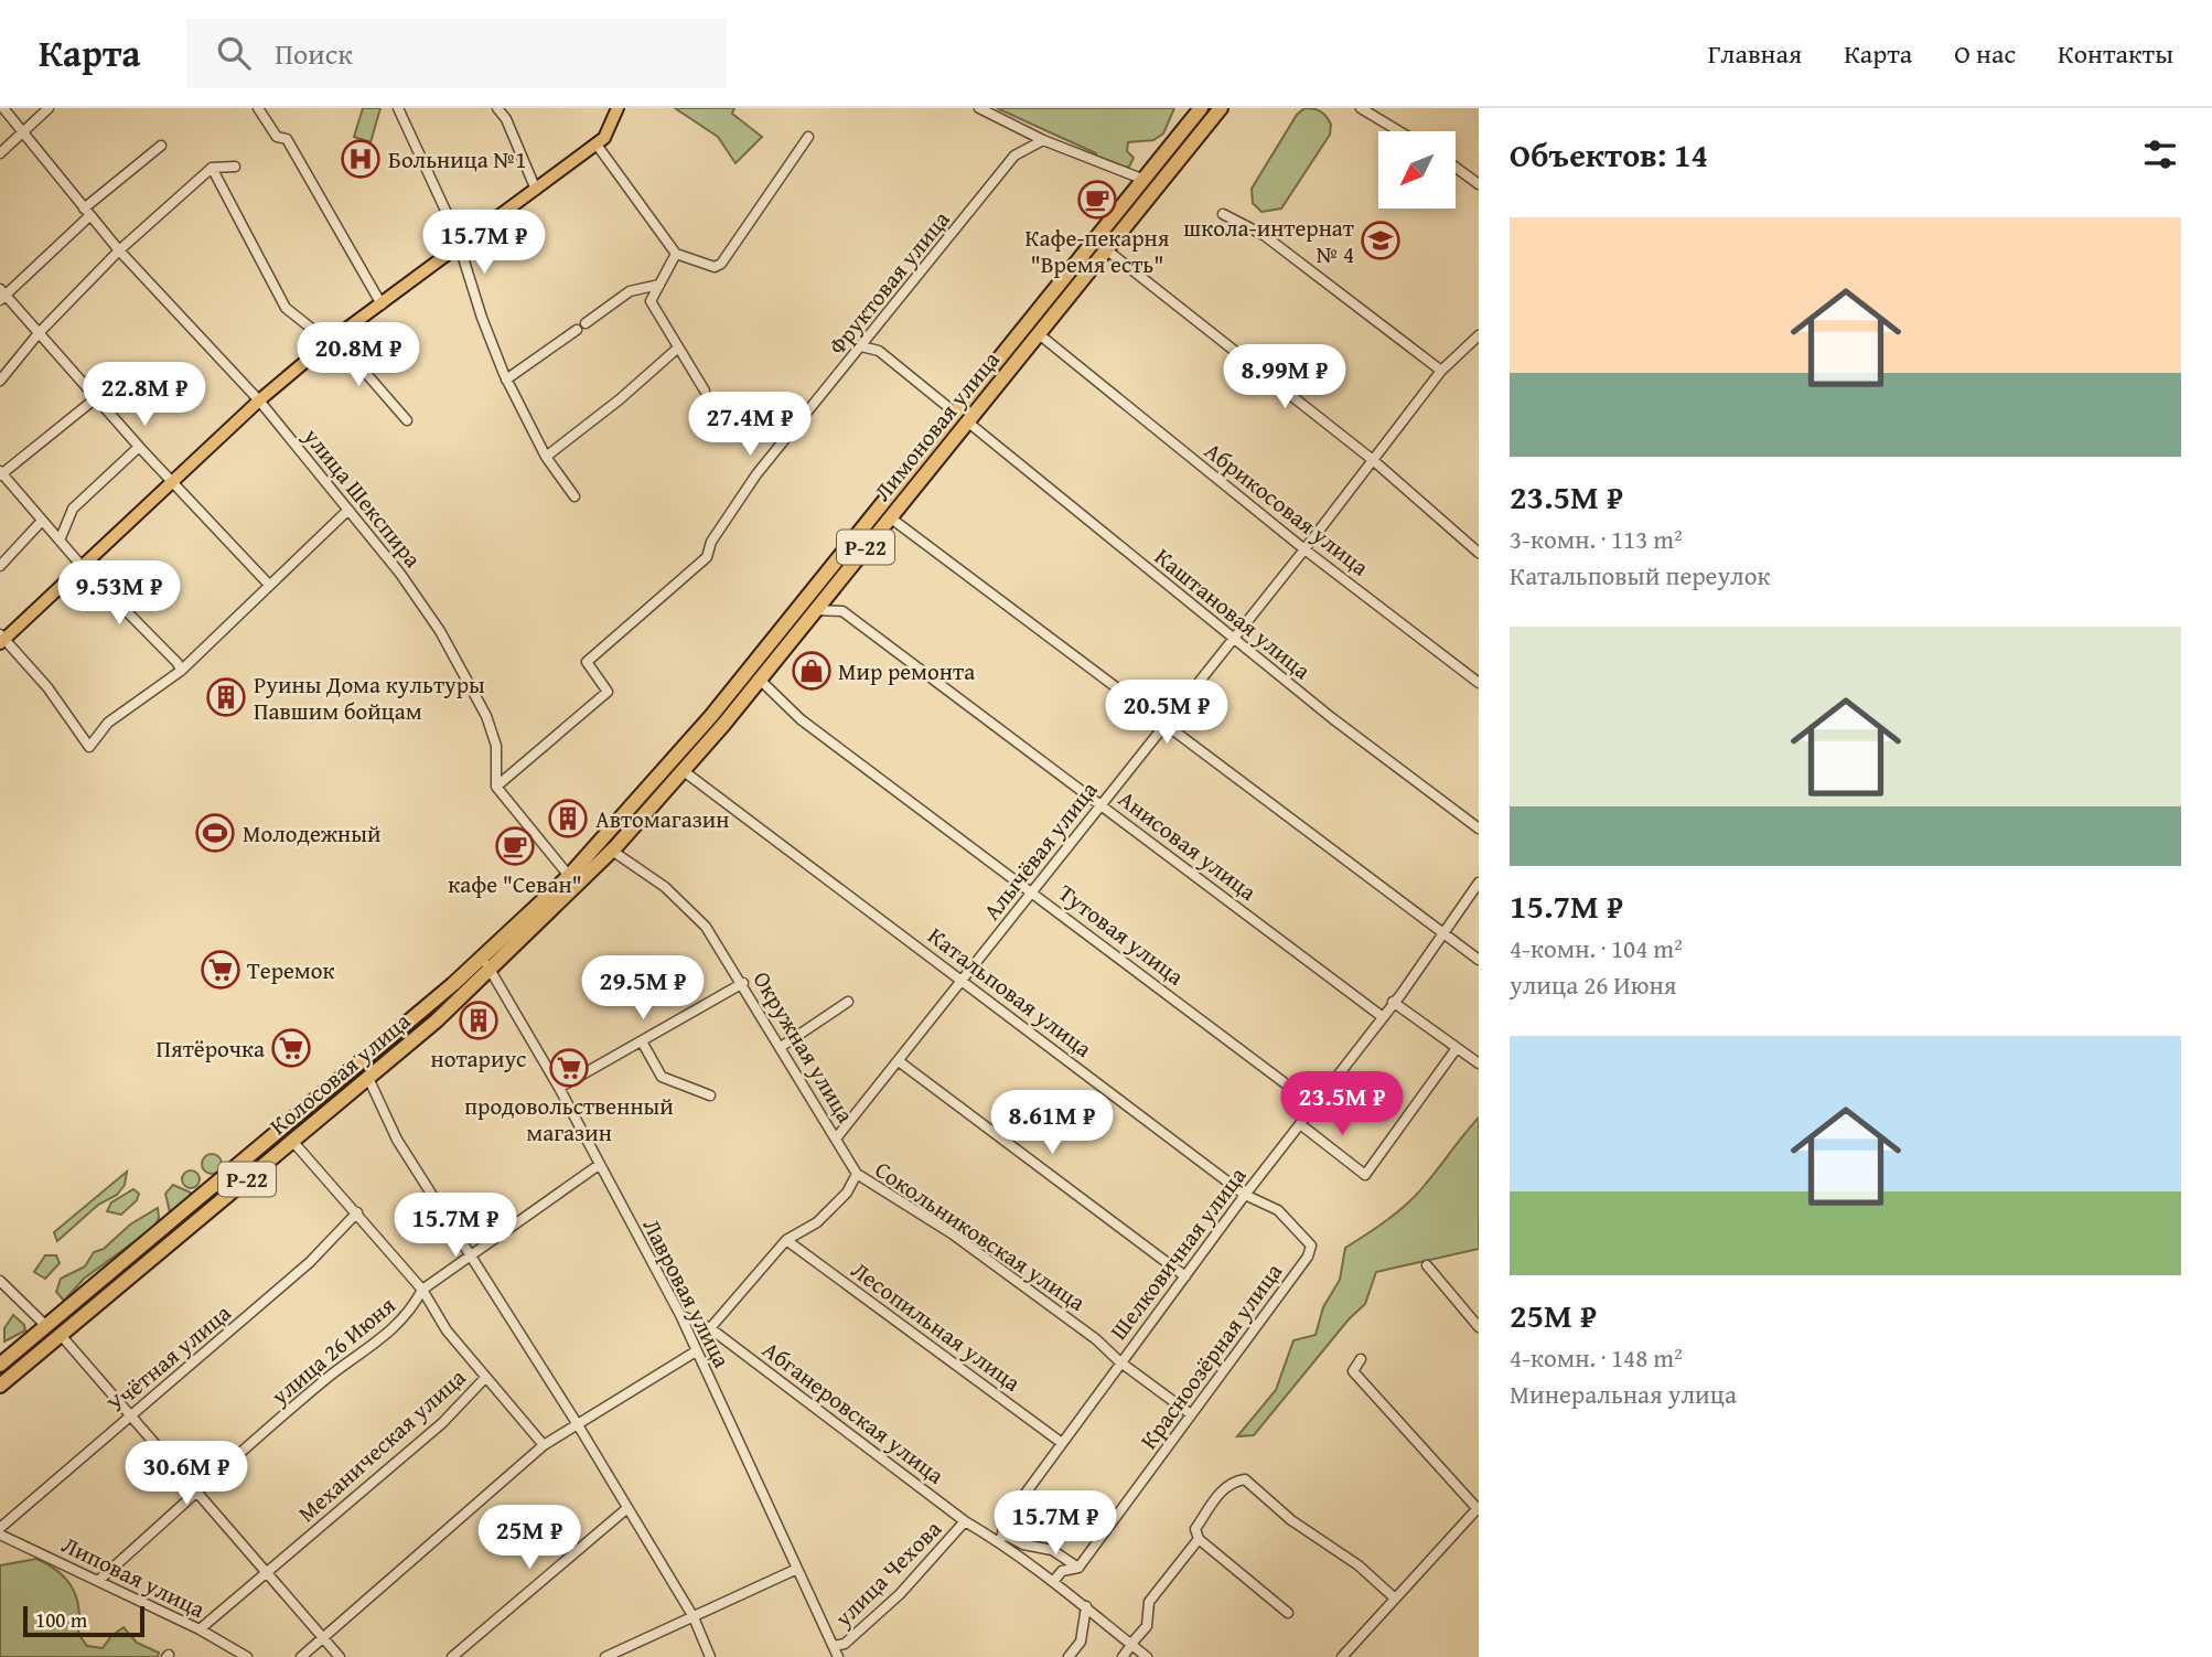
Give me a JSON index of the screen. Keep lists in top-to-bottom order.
{
  "streets": {
    "highway": ["Лимоновая улица", "Р-22", "Колосовая улица"],
    "street": [
      "Фруктовая улица",
      "улица Шекспира",
      "Абрикосовая улица",
      "Каштановая улица",
      "Анисовая улица",
      "Алычёвая улица",
      "Тутовая улица",
      "Катальповая улица",
      "Окружная улица",
      "Сокольниковская улица",
      "Шелковичная улица",
      "Лавровая улица",
      "Лесопильная улица",
      "улица 26 Июня",
      "Красноозёрная улица",
      "Учётная улица",
      "Абганеровская улица",
      "Механическая улица",
      "улица Чехова",
      "Липовая улица"
    ]
  },
  "crossings": [
    ["Фруктовая улица", "улица Шекспира"],
    ["Лимоновая улица", "Абрикосовая улица"],
    ["Лимоновая улица", "Каштановая улица"],
    ["Лимоновая улица", "Анисовая улица"],
    ["Лимоновая улица", "Тутовая улица"],
    ["Лимоновая улица", "Катальповая улица"],
    ["Лимоновая улица", "Окружная улица"],
    ["Лимоновая улица", "Колосовая улица"],
    ["Лимоновая улица", "Лавровая улица"],
    ["Абрикосовая улица", "Алычёвая улица"],
    ["Каштановая улица", "Алычёвая улица"],
    ["Анисовая улица", "Алычёвая улица"],
    ["Анисовая улица", "Шелковичная улица"],
    ["Алычёвая улица", "Тутовая улица"],
    ["Алычёвая улица", "Катальповая улица"],
    ["Алычёвая улица", "Окружная улица"],
    ["Тутовая улица", "Шелковичная улица"],
    ["Катальповая улица", "Шелковичная улица"],
    ["Катальповая улица", "Красноозёрная улица"],
    ["Окружная улица", "Сокольниковская улица"],
    ["Колосовая улица", "Лавровая улица"],
    ["Сокольниковская улица", "Шелковичная улица"],
    ["Сокольниковская улица", "Красноозёрная улица"],
    ["Шелковичная улица", "Лесопильная улица"],
    ["Шелковичная улица", "Абганеровская улица"],
    ["Лавровая улица", "улица 26 Июня"],
    ["Лавровая улица", "Абганеровская улица"],
    ["Лавровая улица", "улица Чехова"],
    ["улица 26 Июня", "Липовая улица"],
    ["Абганеровская улица", "улица Чехова"],
    ["Механическая улица", "Липовая улица"]
  ],
  "places": {
    "hospital": ["Больница №1"],
    "cafe": ["Кафе-пекарня \"Время есть\"", "кафе \"Севан\""],
    "school or university": ["школа-интернат № 4"],
    "shop": ["Мир ремонта"],
    "building": ["Руины Дома культуры Павшим бойцам", "Автомагазин", "нотариус"],
    "sports": ["Молодежный"],
    "supermarket": ["Теремок", "Пятёрочка", "продовольственный магазин"]
  },
  "scale_bar": "100 m",
  "north": "bottom left",
  "page": {
    "header": "Карта",
    "search": "Поиск",
    "nav": [
      "Главная",
      "Карта",
      "О нас",
      "Контакты"
    ],
    "heading": "Объектов: 14",
    "list": [
      {
        "name": "23.5M ₽",
        "note": "3-комн. · 113 m² · Катальповый переулок"
      },
      {
        "name": "15.7M ₽",
        "note": "4-комн. · 104 m² · улица 26 Июня"
      },
      {
        "name": "25M ₽",
        "note": "4-комн. · 148 m² · Минеральная улица"
      }
    ],
    "price": [
      "15.7M ₽",
      "20.8M ₽",
      "8.99M ₽",
      "22.8M ₽",
      "27.4M ₽",
      "9.53M ₽",
      "20.5M ₽",
      "29.5M ₽",
      "23.5M ₽",
      "8.61M ₽",
      "15.7M ₽",
      "30.6M ₽",
      "15.7M ₽",
      "25M ₽"
    ],
    "scale": "100 m"
  }
}
